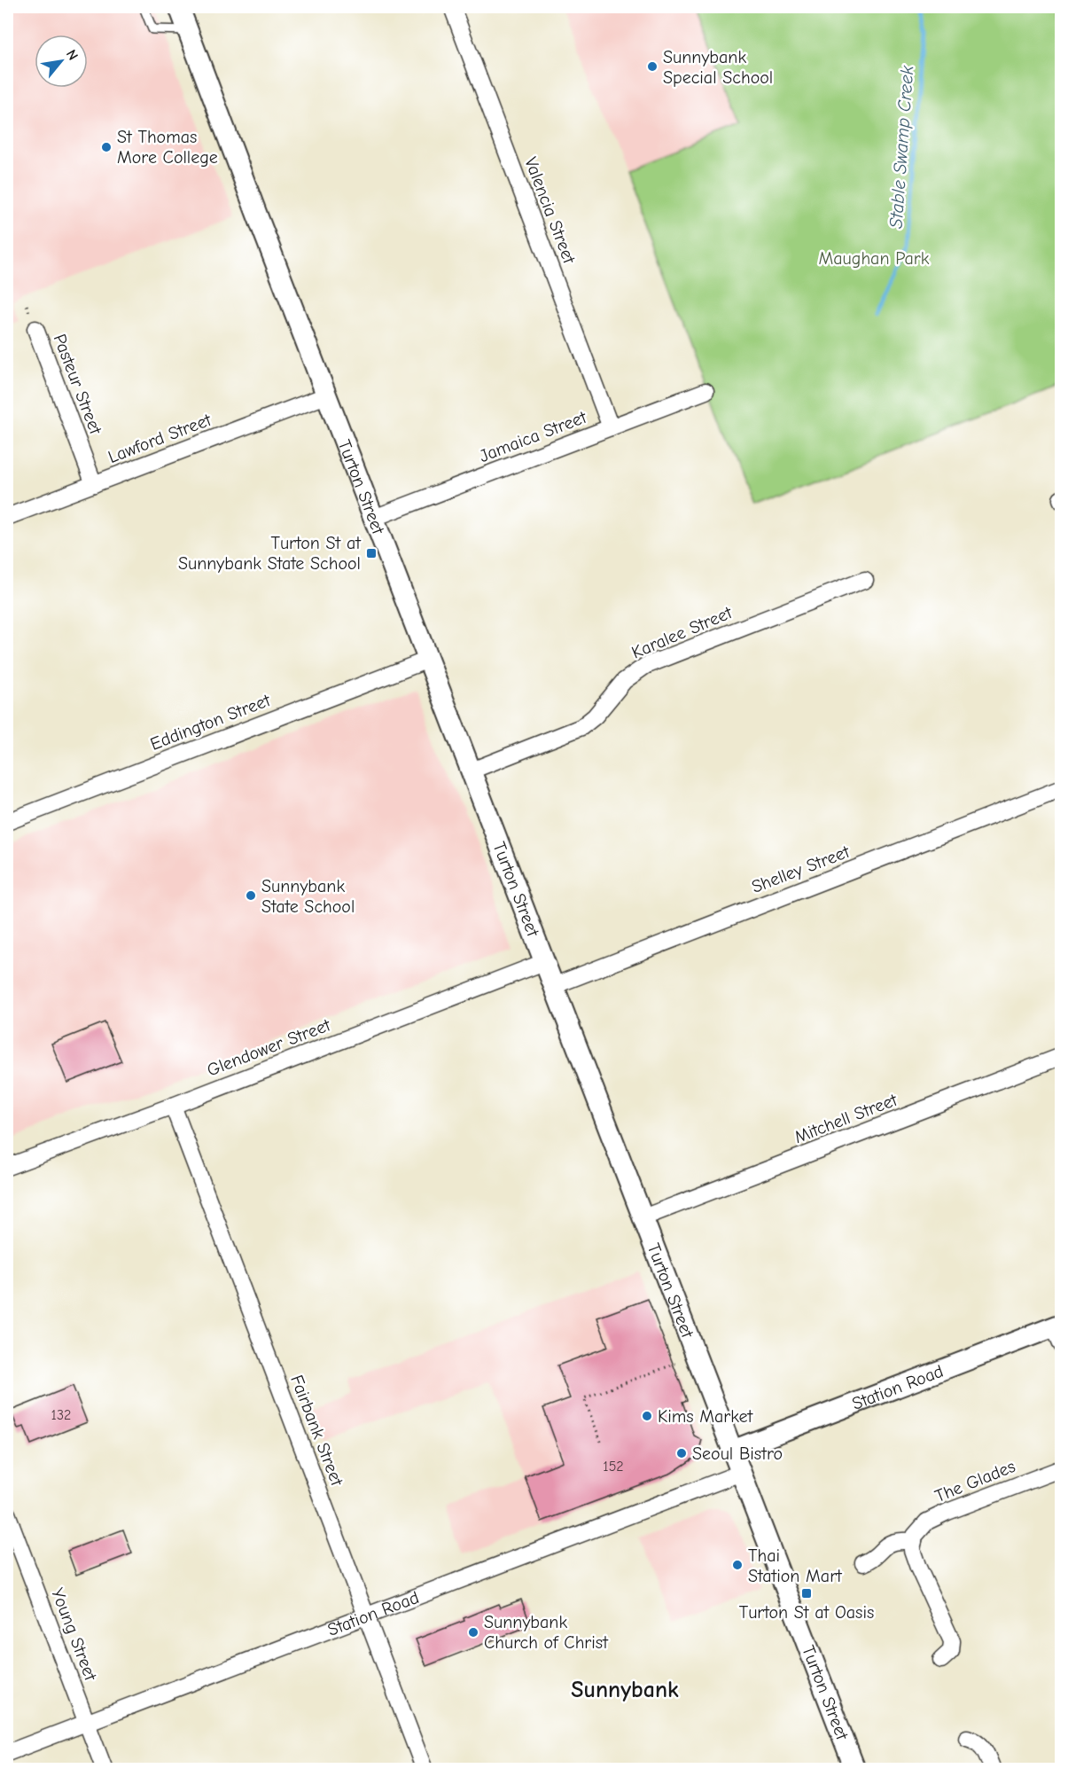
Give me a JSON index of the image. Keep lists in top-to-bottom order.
{
  "streets": {
    "street": [
      "Valencia Street",
      "Pasteur Street",
      "Jamaica Street",
      "Lawford Street",
      "Turton Street",
      "Karalee Street",
      "Eddington Street",
      "Shelley Street",
      "Glendower Street",
      "Mitchell Street",
      "Station Road",
      "Fairbank Street",
      "The Glades",
      "Young Street"
    ]
  },
  "crossings": [
    ["Valencia Street", "Jamaica Street"],
    ["Pasteur Street", "Lawford Street"],
    ["Jamaica Street", "Turton Street"],
    ["Lawford Street", "Turton Street"],
    ["Turton Street", "Karalee Street"],
    ["Turton Street", "Eddington Street"],
    ["Turton Street", "Shelley Street"],
    ["Turton Street", "Glendower Street"],
    ["Turton Street", "Mitchell Street"],
    ["Turton Street", "Station Road"],
    ["Glendower Street", "Fairbank Street"],
    ["Station Road", "Fairbank Street"],
    ["Station Road", "Young Street"]
  ],
  "districts": ["Sunnybank"],
  "water": ["Stable Swamp Creek"],
  "parks": ["Maughan Park"],
  "places": {
    "other": [
      "Sunnybank Special School",
      "St Thomas More College",
      "Sunnybank State School",
      "Kims Market",
      "Seoul Bistro",
      "Thai Station Mart",
      "Sunnybank Church of Christ"
    ],
    "transit": ["Turton St at Sunnybank State School", "Turton St at Oasis"]
  },
  "house_numbers": ["132", "152"],
  "north": "top right"
}
